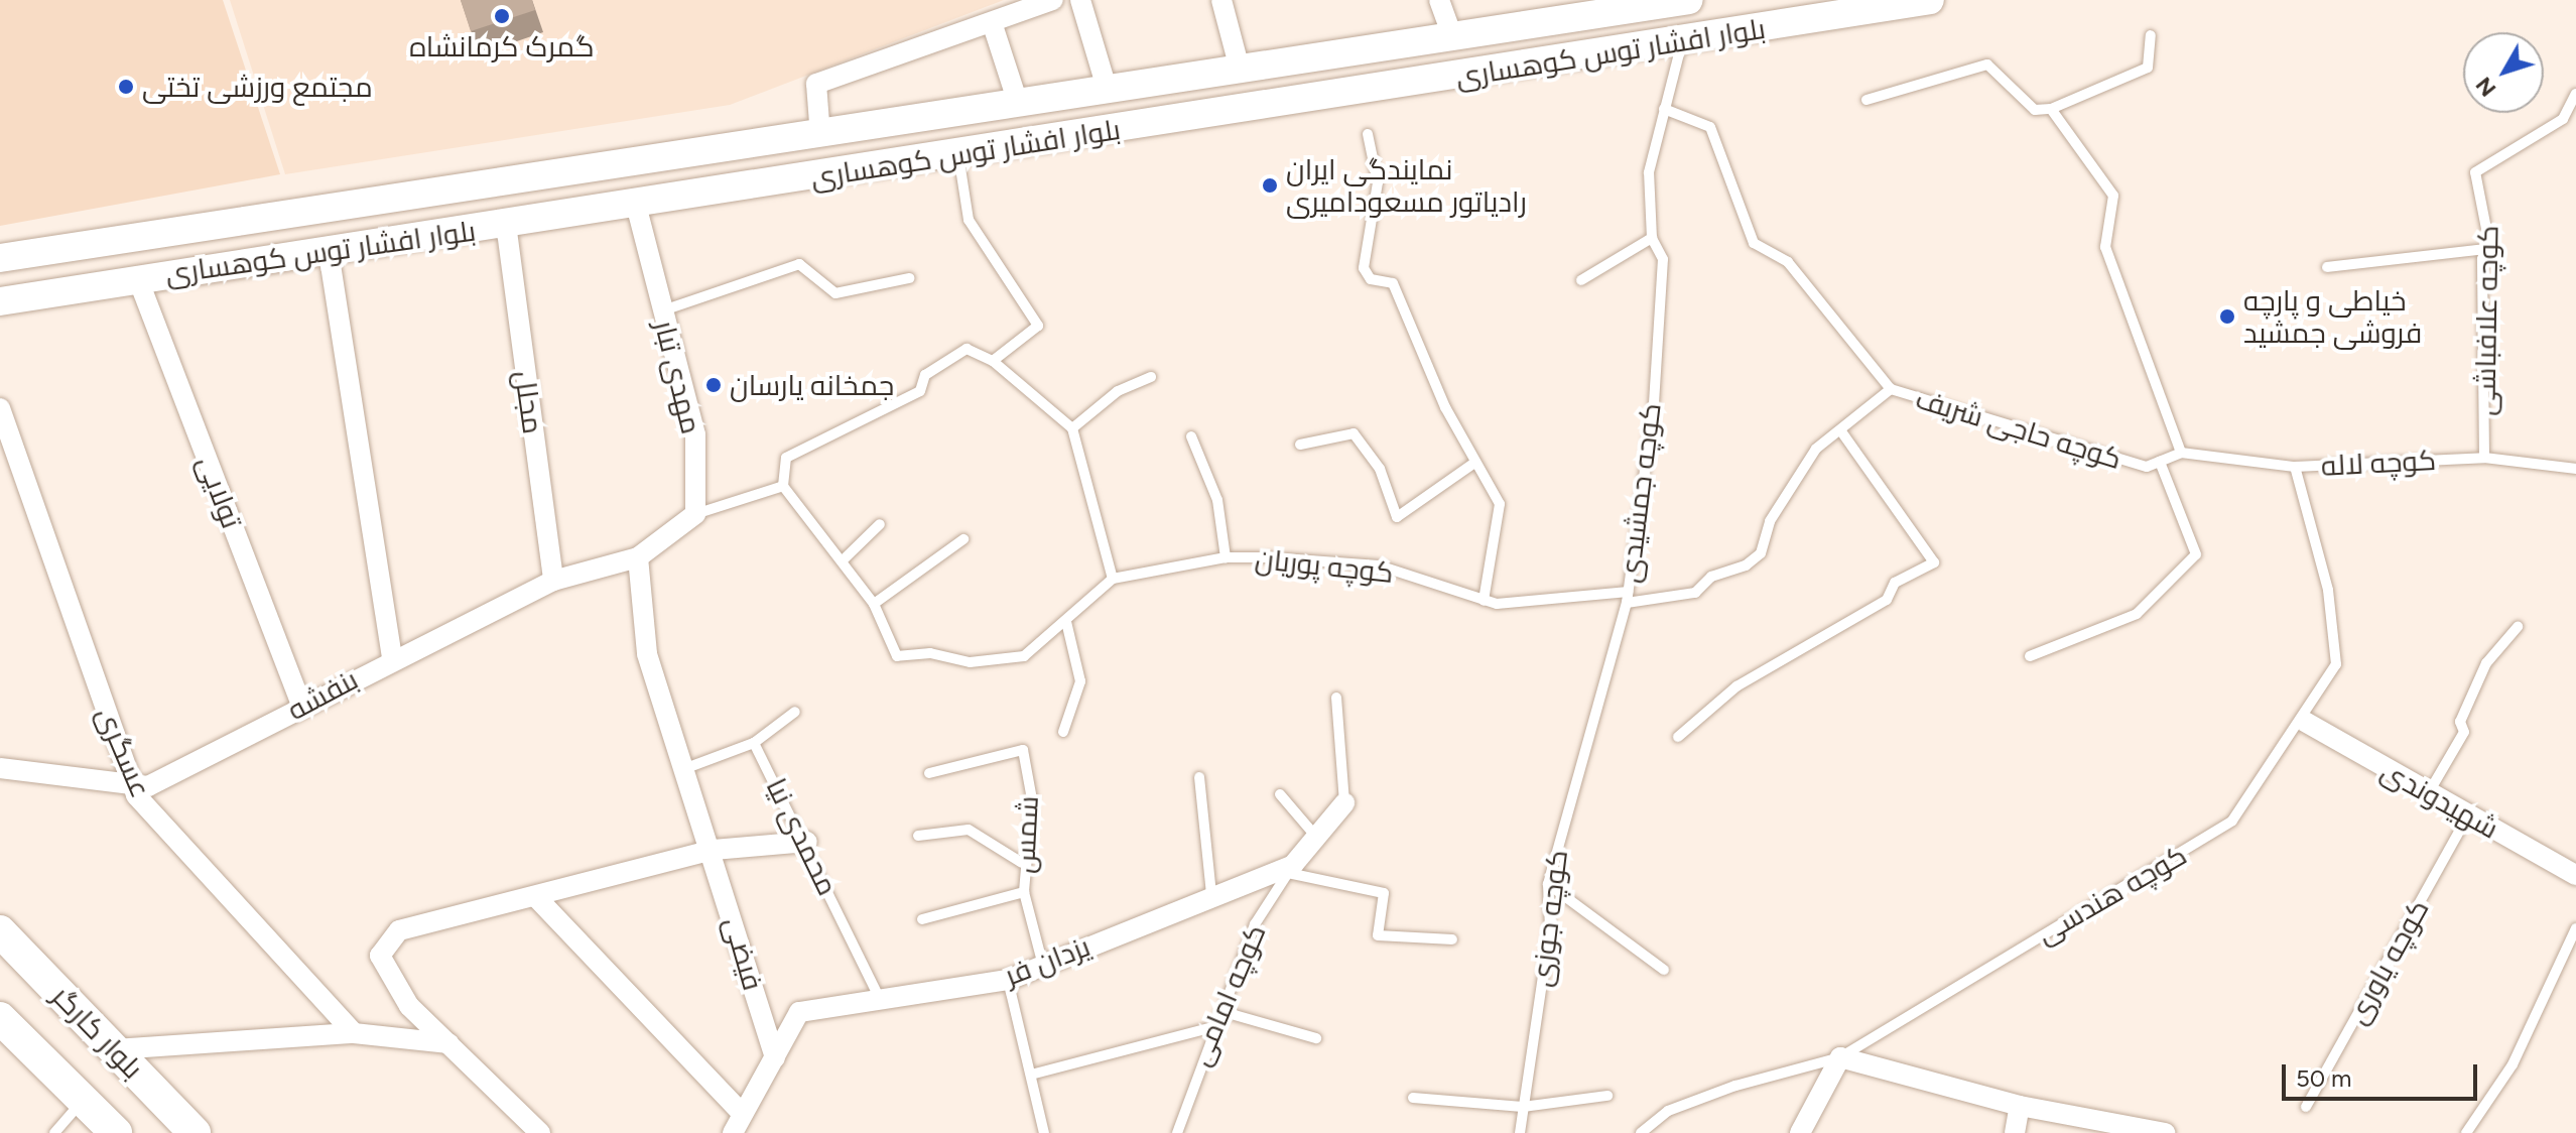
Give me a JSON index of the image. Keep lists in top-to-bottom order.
{
  "streets": {
    "main road": ["بلوار افشار توس کوهساری", "بلوار کارگر"],
    "street": [
      "مهدی تبار",
      "مجلل",
      "تولایی",
      "بنفشه",
      "عسگری",
      "شهیدوندی",
      "فیضی",
      "یزدان فر"
    ],
    "lane": [
      "کوچه علافباشی",
      "کوچه حاجی شریف",
      "کوچه لاله",
      "کوچه جمشیدی",
      "کوچه پوریان",
      "شمس",
      "محمدی نیا",
      "کوچه هندسی",
      "کوچه جوزی",
      "کوچه یاوری",
      "کوچه امامی"
    ]
  },
  "crossings": [
    ["بلوار افشار توس کوهساری", "مهدی تبار"],
    ["بلوار افشار توس کوهساری", "مجلل"],
    ["بلوار افشار توس کوهساری", "تولایی"],
    ["بلوار افشار توس کوهساری", "کوچه جمشیدی"],
    ["کوچه علافباشی", "کوچه لاله"],
    ["مجلل", "بنفشه"],
    ["کوچه حاجی شریف", "کوچه لاله"],
    ["کوچه حاجی شریف", "کوچه جمشیدی"],
    ["کوچه حاجی شریف", "کوچه پوریان"],
    ["کوچه لاله", "کوچه هندسی"],
    ["تولایی", "بنفشه"],
    ["کوچه جمشیدی", "کوچه پوریان"],
    ["کوچه جمشیدی", "کوچه جوزی"],
    ["بنفشه", "عسگری"],
    ["شهیدوندی", "کوچه هندسی"],
    ["شهیدوندی", "کوچه یاوری"],
    ["شمس", "یزدان فر"],
    ["محمدی نیا", "یزدان فر"],
    ["فیضی", "یزدان فر"],
    ["یزدان فر", "کوچه امامی"]
  ],
  "places": [
    "گمرک کرمانشاه",
    "مجتمع ورزشی تختی",
    "نمایندگی ایران رادیاتور مسعودامیری",
    "خیاطی ‌‌و‌ پارچه فروشی جمشید",
    "جمخانه یارسان"
  ],
  "scale_bar": "50 m",
  "north": "bottom left"
}
